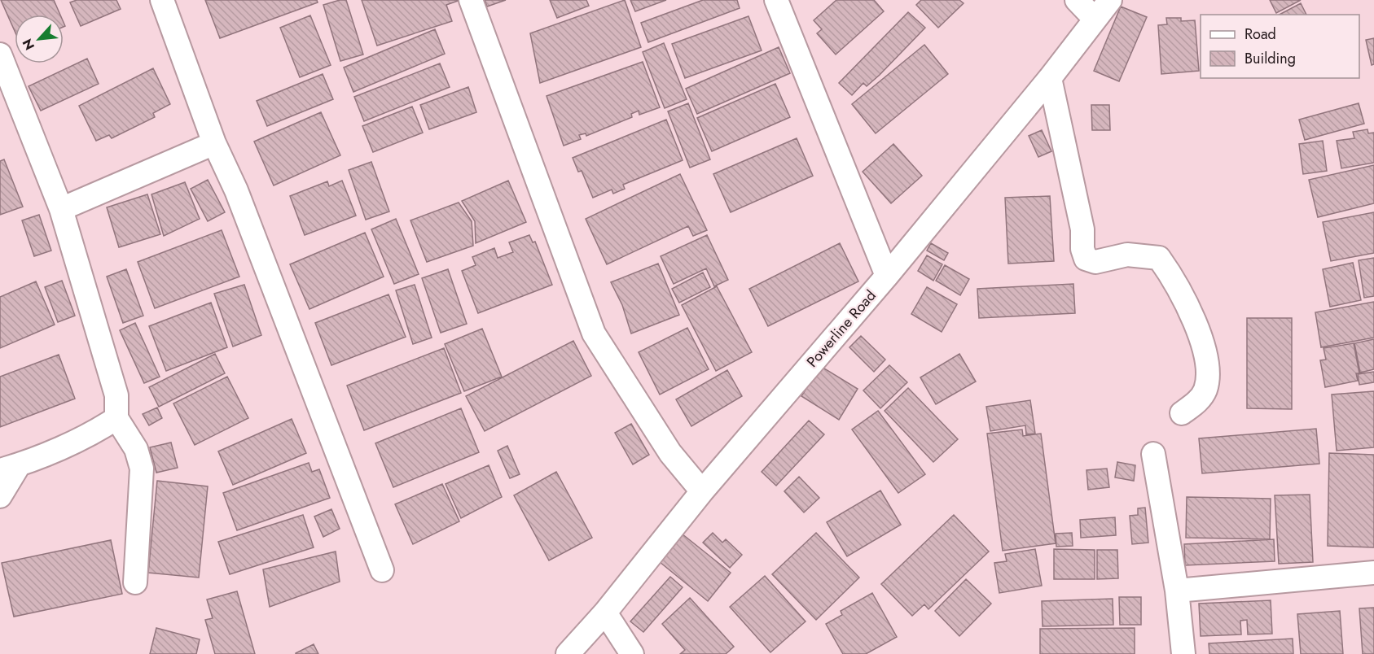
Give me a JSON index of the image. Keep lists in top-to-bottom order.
{
  "streets": {
    "street": ["Powerline Road"]
  },
  "legend": ["Road", "Building"],
  "north": "bottom left"
}
